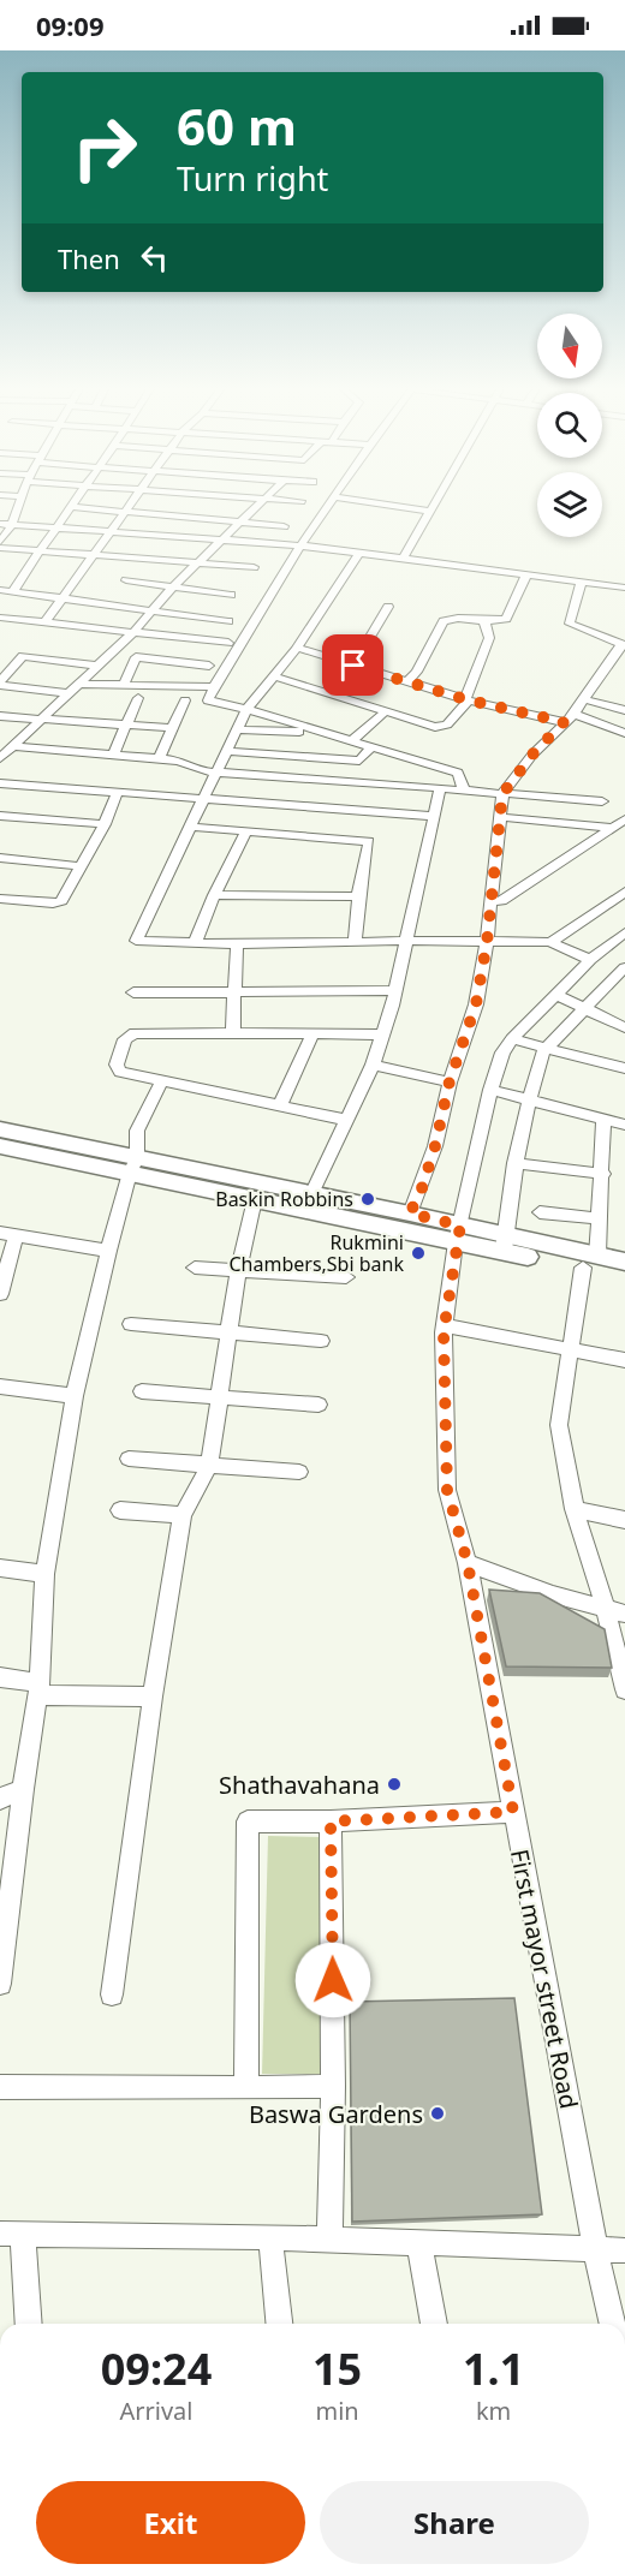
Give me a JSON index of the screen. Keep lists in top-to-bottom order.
{
  "streets": {
    "street": ["First mayor street Road"]
  },
  "places": [
    "Baskin Robbins",
    "Rukmini Chambers,Sbi bank",
    "Shathavahana",
    "Baswa Gardens"
  ],
  "north": "bottom",
  "page": {
    "status": "09:09",
    "turn": ["60 m", "Turn right"],
    "then": "Then",
    "eta": [
      "09:24",
      "Arrival",
      "15",
      "min",
      "1.1",
      "km"
    ],
    "buttons": ["Exit", "Share"]
  }
}
